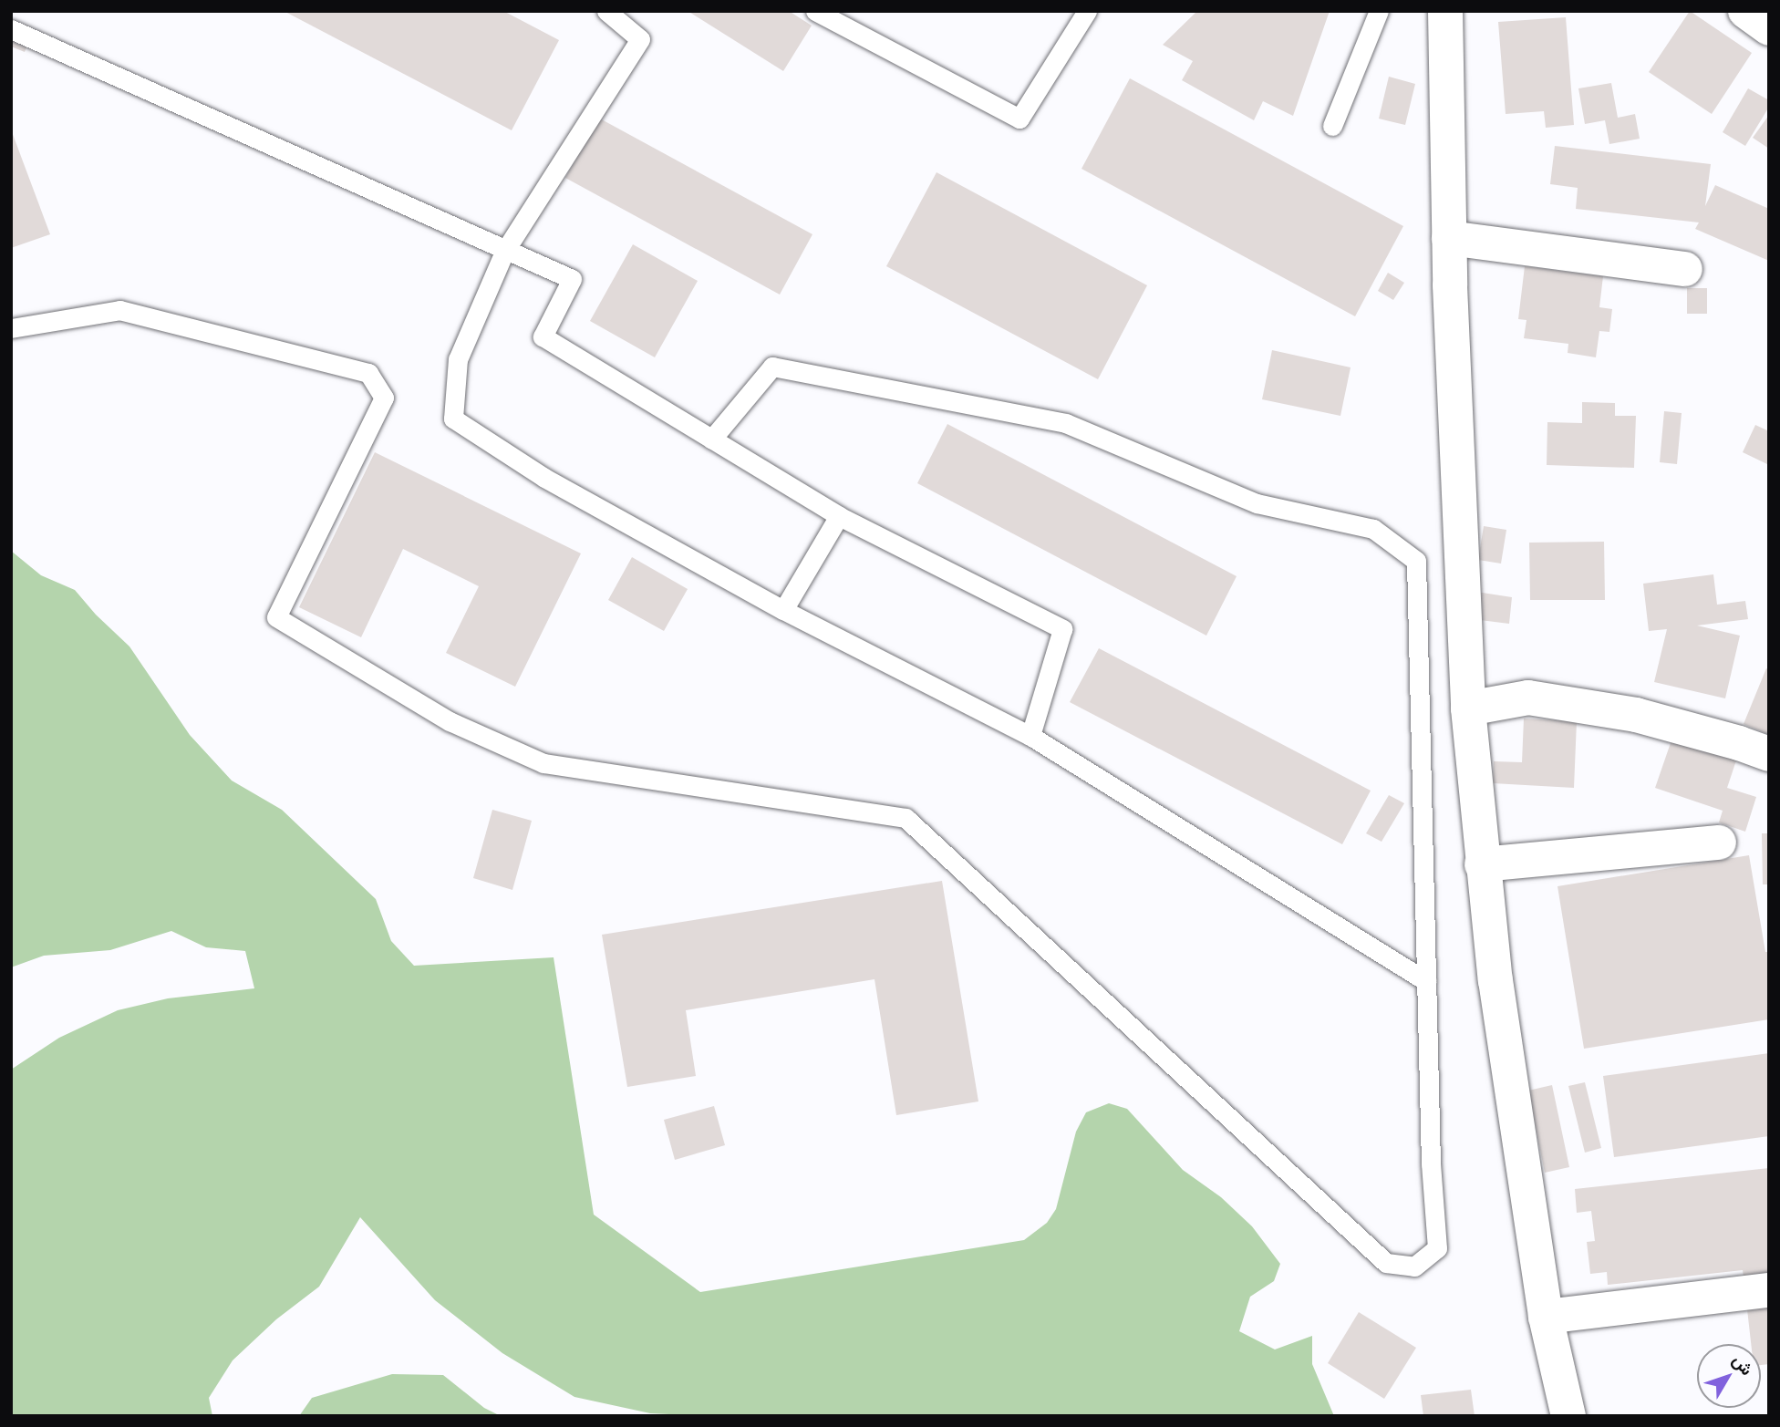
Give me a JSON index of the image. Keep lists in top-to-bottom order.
{
  "north": "top right"
}
